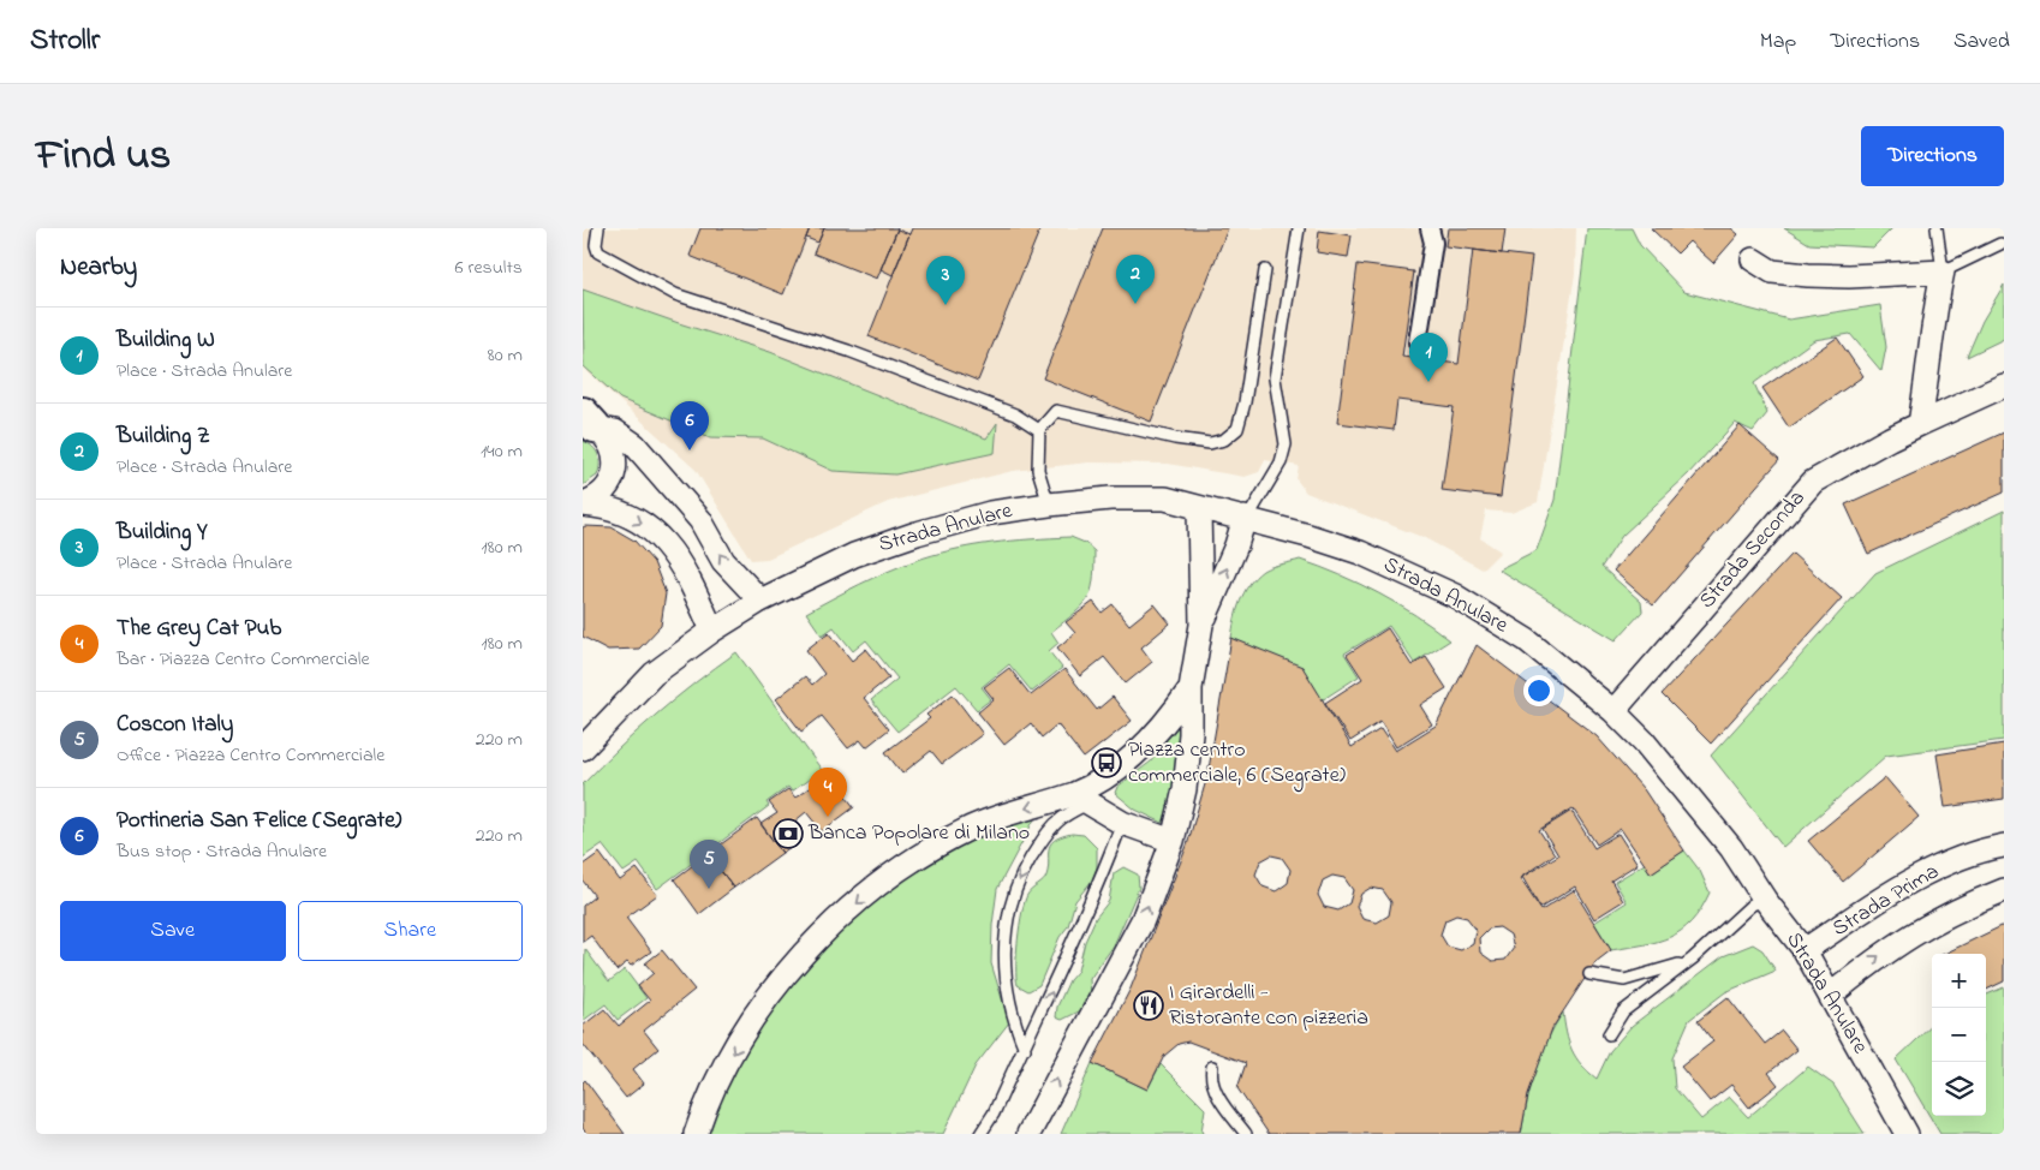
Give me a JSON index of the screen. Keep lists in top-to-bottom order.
{
  "streets": {
    "street": ["Strada Anulare", "Strada Seconda", "Strada Prima"]
  },
  "crossings": [
    ["Strada Anulare", "Strada Seconda"],
    ["Strada Anulare", "Strada Prima"]
  ],
  "places": {
    "bus stop": ["Piazza centro commerciale, 6 (Segrate)"],
    "bank": ["Banca Popolare di Milano"],
    "restaurant": ["I Girardelli - Ristorante con pizzeria"]
  },
  "page": {
    "header": "Strollr",
    "nav": ["Map", "Directions", "Saved"],
    "title": "Find us",
    "buttons": [
      "Directions",
      ["Save", "Share"]
    ],
    "heading": ["Nearby", "6 results"],
    "pins": [
      "2",
      "3",
      "1",
      "6",
      "4",
      "5"
    ],
    "list": [
      {
        "mark": "1",
        "name": "Building W",
        "note": "Place · Strada Anulare",
        "value": "80 m"
      },
      {
        "mark": "2",
        "name": "Building Z",
        "note": "Place · Strada Anulare",
        "value": "140 m"
      },
      {
        "mark": "3",
        "name": "Building Y",
        "note": "Place · Strada Anulare",
        "value": "180 m"
      },
      {
        "mark": "4",
        "name": "The Grey Cat Pub",
        "note": "Bar · Piazza Centro Commerciale",
        "value": "180 m"
      },
      {
        "mark": "5",
        "name": "Coscon Italy",
        "note": "Office · Piazza Centro Commerciale",
        "value": "220 m"
      },
      {
        "mark": "6",
        "name": "Portineria San Felice (Segrate)",
        "note": "Bus stop · Strada Anulare",
        "value": "220 m"
      }
    ],
    "map_buttons": ["+", "−"]
  }
}
